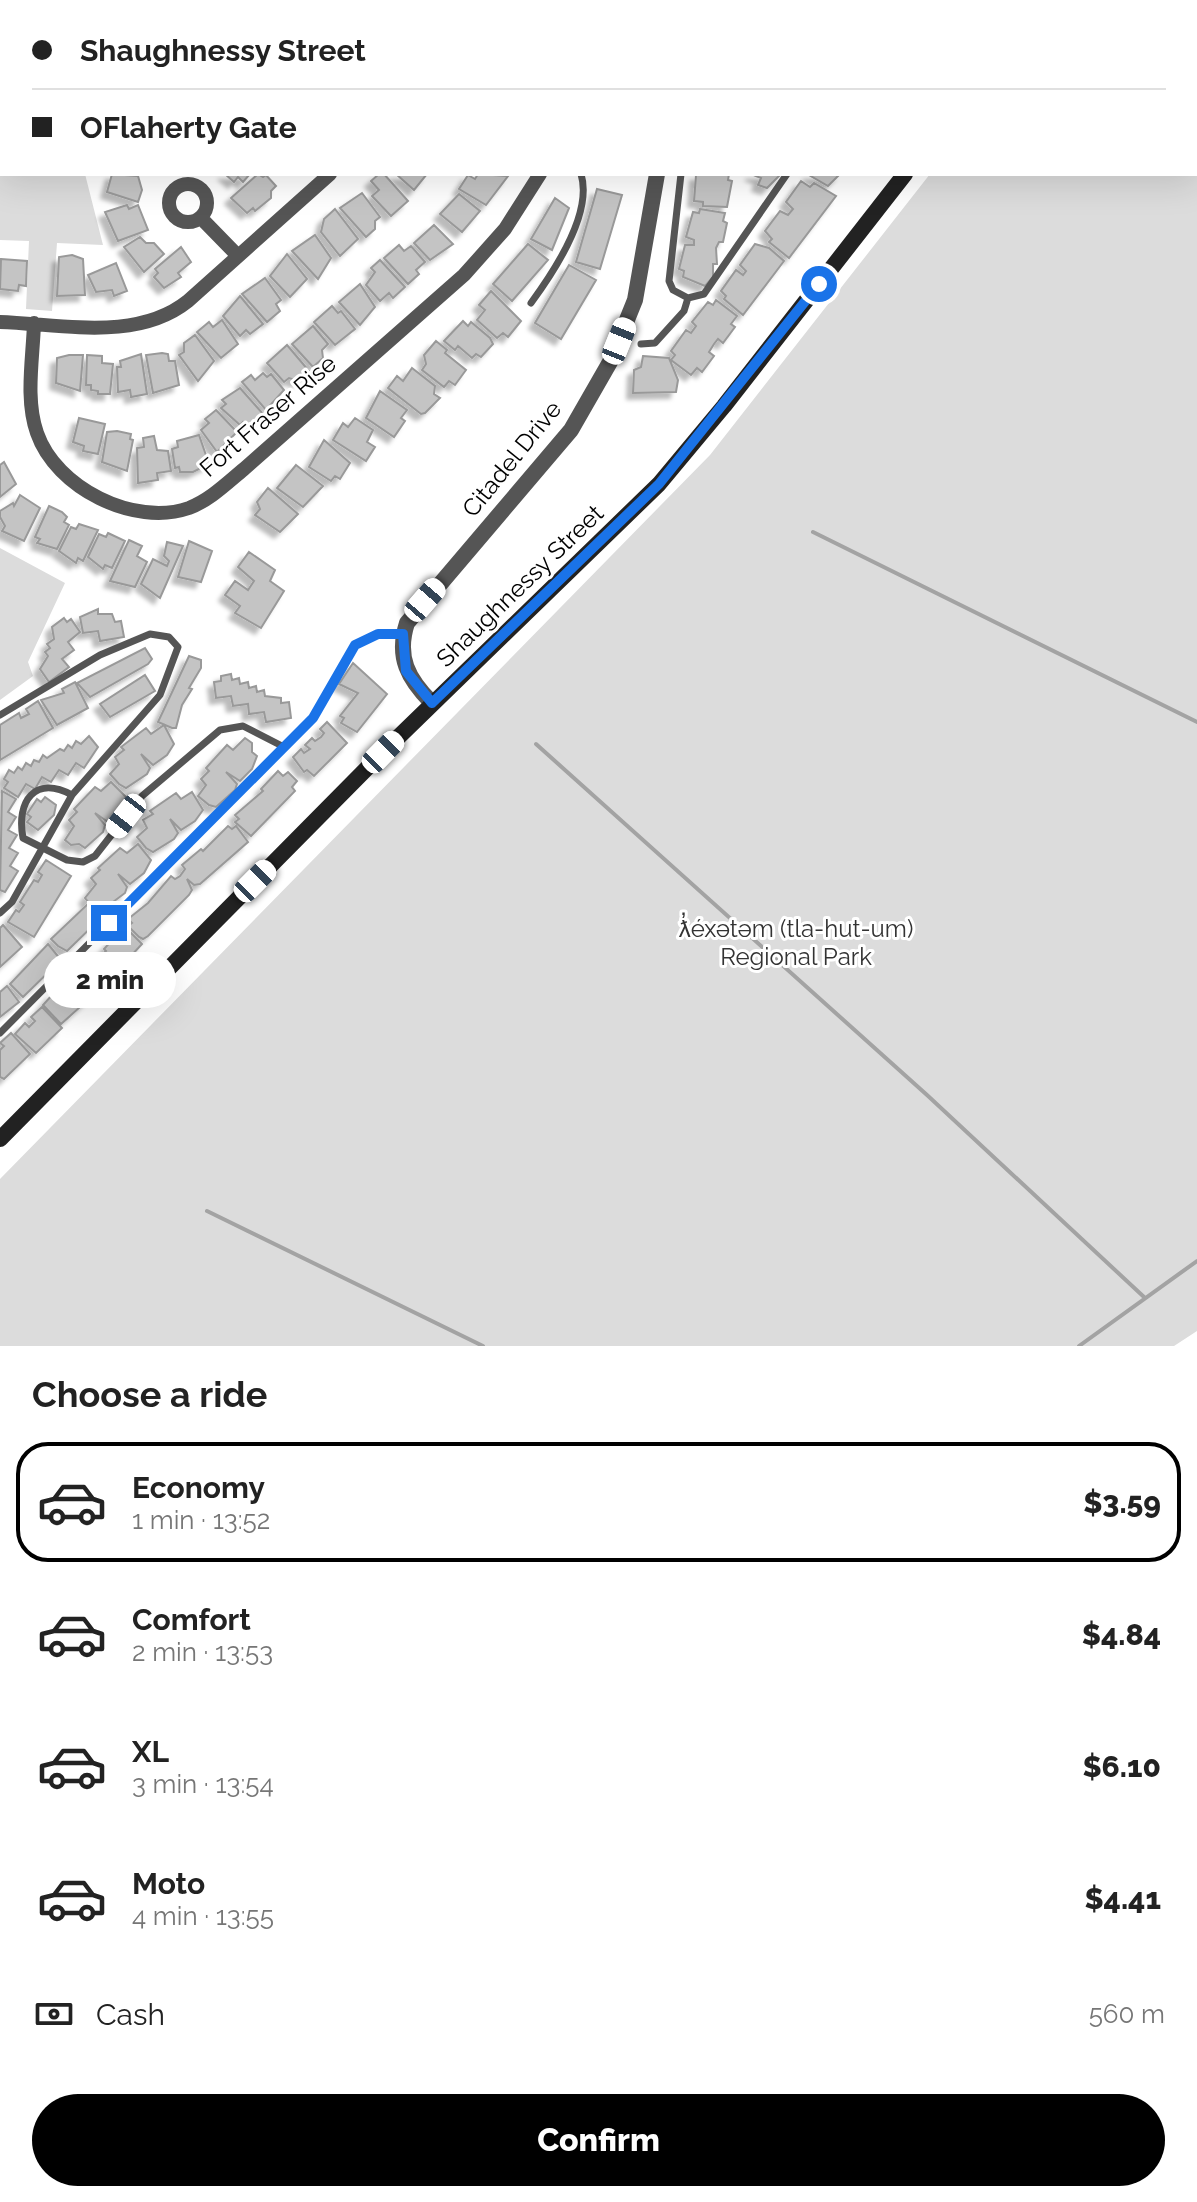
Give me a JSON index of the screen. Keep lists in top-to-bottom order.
{
  "streets": {
    "main road": ["Shaughnessy Street"],
    "street": ["Fort Fraser Rise", "Citadel Drive"]
  },
  "parks": ["ƛ̓éxətəm (tla-hut-um) Regional Park"],
  "page": {
    "banner": ["Shaughnessy Street", "OFlaherty Gate"],
    "bubble": "2 min",
    "heading": "Choose a ride",
    "list": [
      {
        "name": "Economy",
        "note": "1 min · 13:52",
        "value": "$3.59"
      },
      {
        "name": "Comfort",
        "note": "2 min · 13:53",
        "value": "$4.84"
      },
      {
        "name": "XL",
        "note": "3 min · 13:54",
        "value": "$6.10"
      },
      {
        "name": "Moto",
        "note": "4 min · 13:55",
        "value": "$4.41"
      }
    ],
    "pay": ["Cash", "560 m"],
    "buttons": "Confirm"
  }
}
